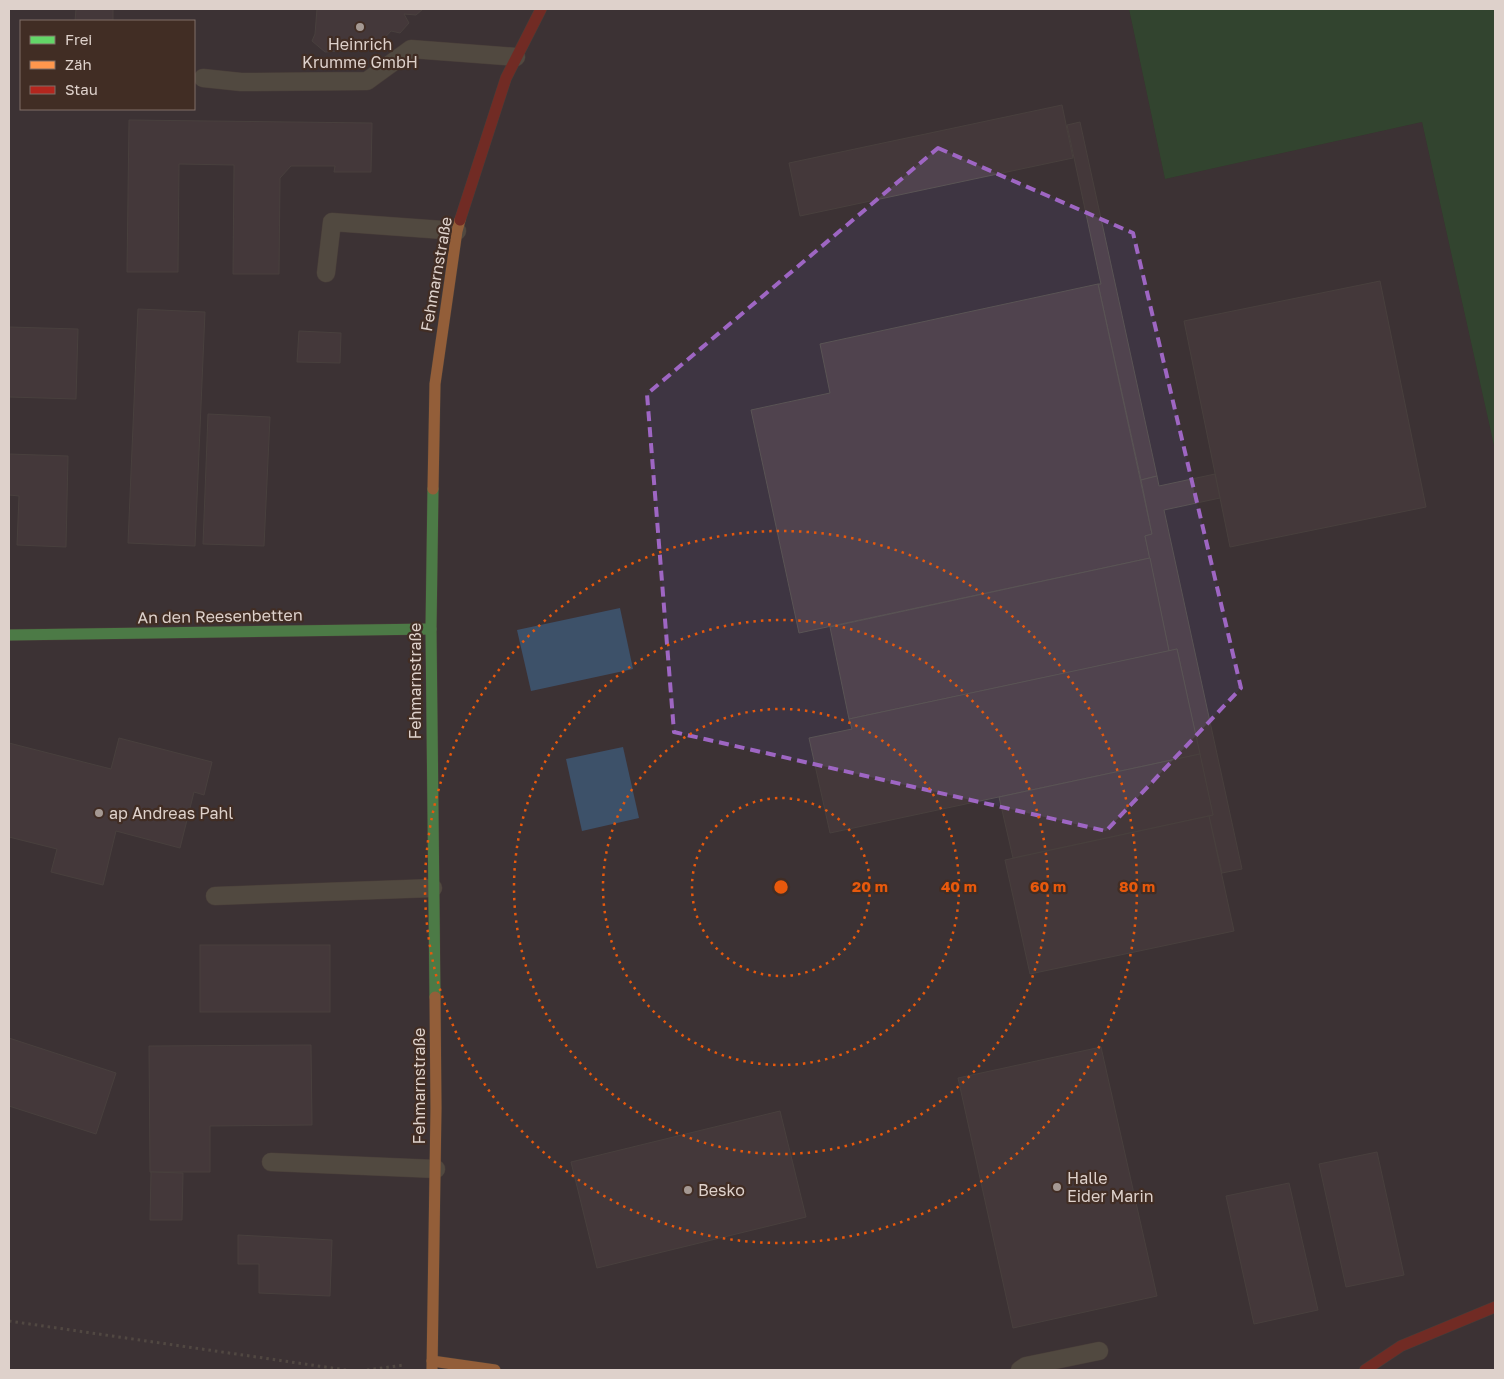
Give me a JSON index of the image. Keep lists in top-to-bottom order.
{
  "streets": {
    "street": ["Fehmarnstraße", "An den Reesenbetten"]
  },
  "crossings": [
    ["Fehmarnstraße", "An den Reesenbetten"]
  ],
  "places": [
    "Heinrich Krumme GmbH",
    "ap Andreas Pahl",
    "Halle Eider Marin",
    "Besko"
  ],
  "legend": ["Frei", "Zäh", "Stau"],
  "rings": [
    "20 m",
    "40 m",
    "60 m",
    "80 m"
  ]
}
